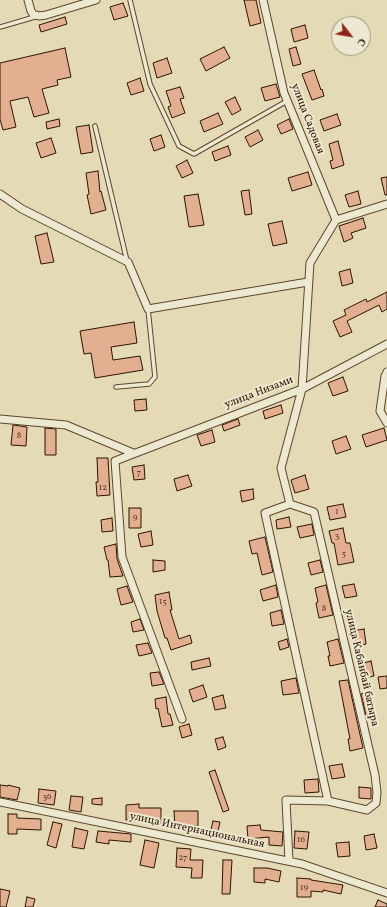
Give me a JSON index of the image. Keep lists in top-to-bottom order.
{
  "streets": {
    "street": [
      "улица Садовая",
      "улица Низами",
      "улица Кабанбай батыра",
      "улица Интернациональная"
    ]
  },
  "crossings": [
    ["улица Кабанбай батыра", "улица Интернациональная"]
  ],
  "house_numbers": [
    "8",
    "7",
    "12",
    "1",
    "9",
    "3",
    "5",
    "15",
    "8",
    "36",
    "16",
    "27",
    "19"
  ],
  "north": "bottom right"
}
